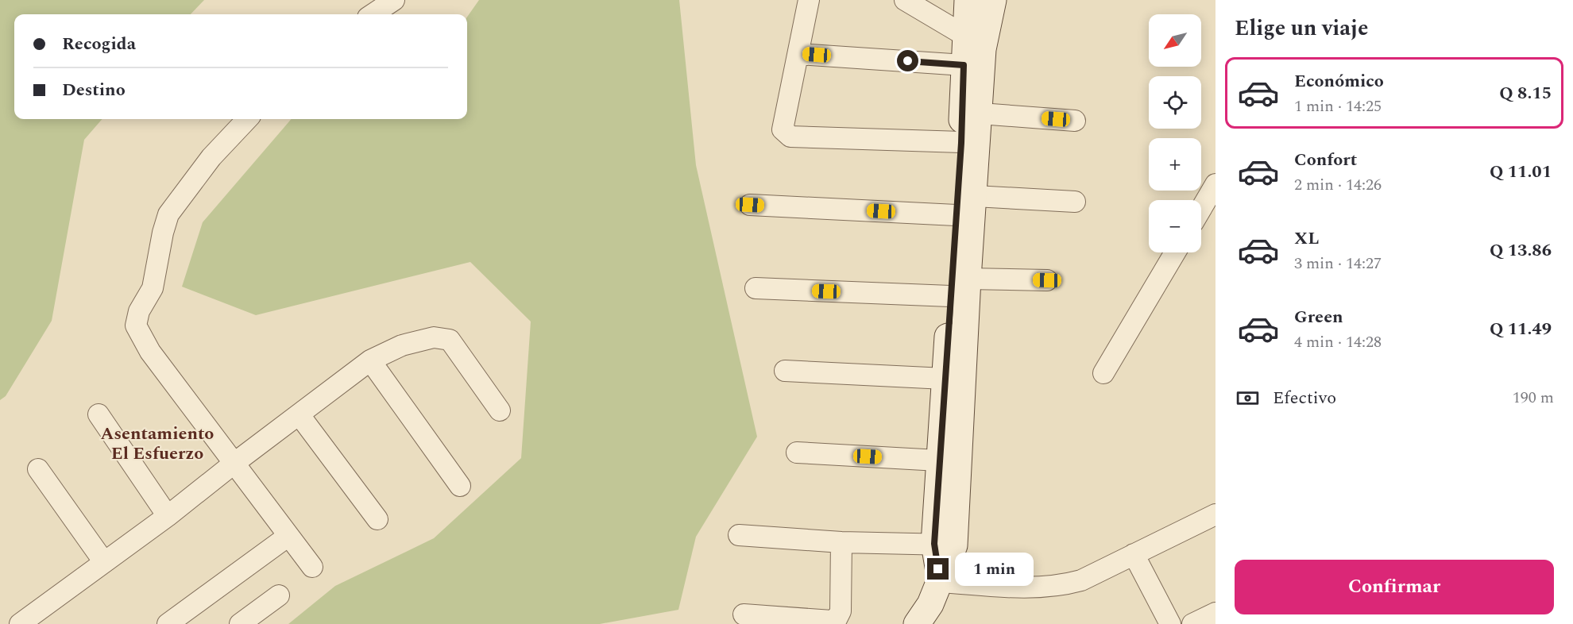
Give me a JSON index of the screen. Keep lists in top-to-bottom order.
{
  "districts": ["Asentamiento El Esfuerzo"],
  "north": "bottom left",
  "page": {
    "heading": "Elige un viaje",
    "map_buttons": ["+", "−"],
    "banner": ["Recogida", "Destino"],
    "list": [
      {
        "name": "Económico",
        "note": "1 min · 14:25",
        "value": "Q 8.15"
      },
      {
        "name": "Confort",
        "note": "2 min · 14:26",
        "value": "Q 11.01"
      },
      {
        "name": "XL",
        "note": "3 min · 14:27",
        "value": "Q 13.86"
      },
      {
        "name": "Green",
        "note": "4 min · 14:28",
        "value": "Q 11.49"
      }
    ],
    "pay": ["Efectivo", "190 m"],
    "buttons": "Confirmar",
    "bubble": "1 min"
  }
}
